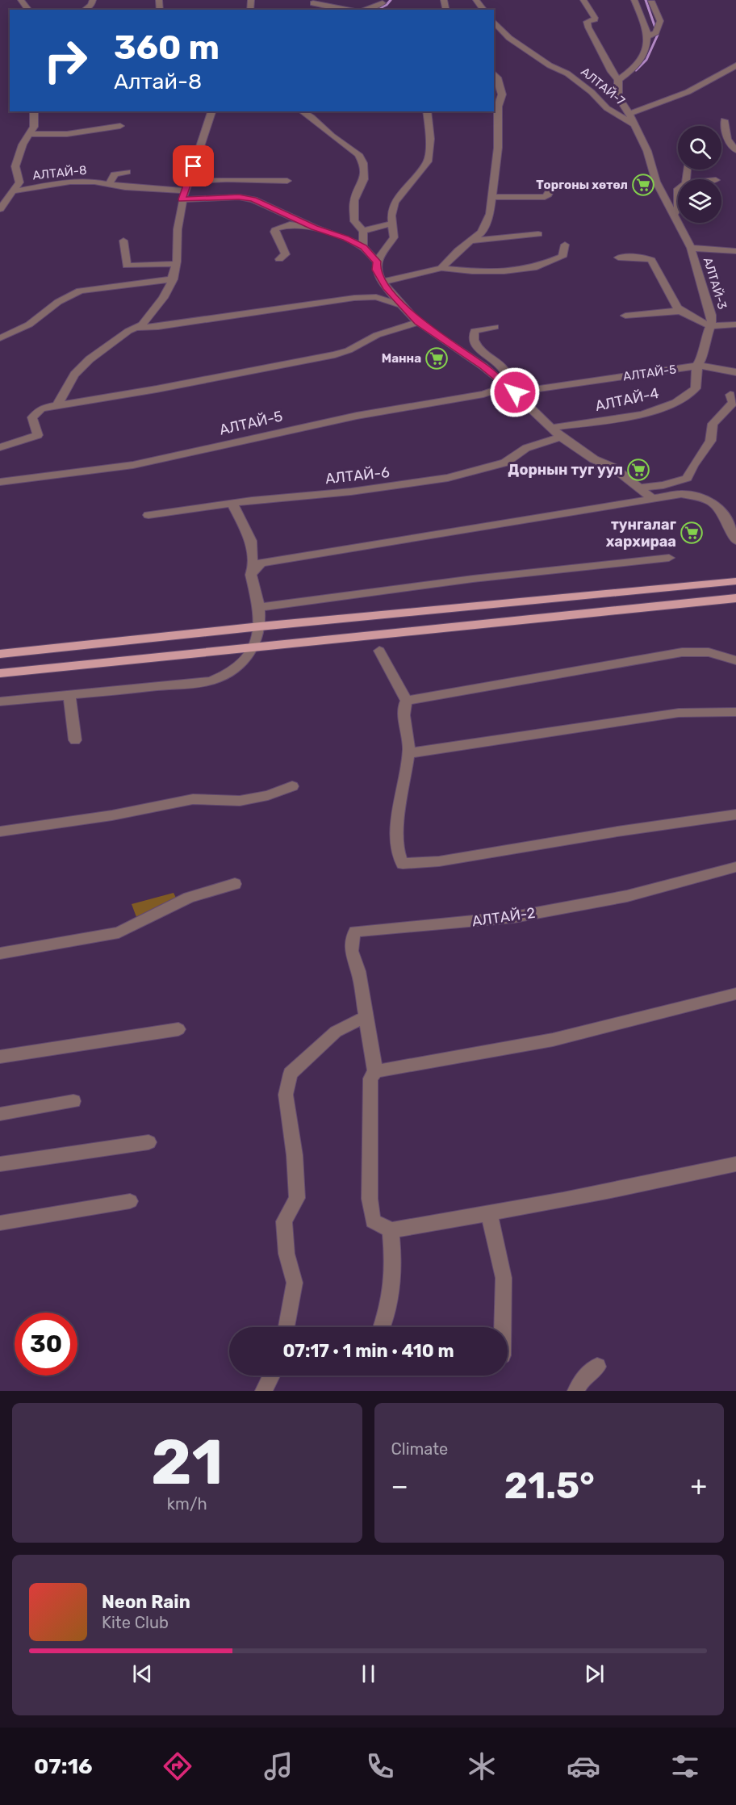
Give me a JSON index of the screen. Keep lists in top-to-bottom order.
{
  "streets": {
    "street": [
      "АЛТАЙ-7",
      "АЛТАЙ-8",
      "АЛТАЙ-3",
      "АЛТАЙ-5",
      "АЛТАЙ-4",
      "АЛТАЙ-6",
      "АЛТАЙ-2"
    ]
  },
  "crossings": [
    ["АЛТАЙ-7", "АЛТАЙ-3"],
    ["АЛТАЙ-3", "АЛТАЙ-4"],
    ["АЛТАЙ-5", "АЛТАЙ-4"]
  ],
  "places": {
    "supermarket": [
      "Торгоны хөтөл",
      "Манна",
      "Дорнын туг уул",
      "тунгалаг хархираа"
    ]
  },
  "page": {
    "turn": ["360 m", "Алтай-8"],
    "limit": "30",
    "trip": "07:17 · 1 min · 410 m",
    "tile": [
      ["21", "km/h"],
      "Climate"
    ],
    "heat": ["−", "21.5°", "+"],
    "song": ["Neon Rain", "Kite Club"],
    "tabs": "07:16"
  }
}
